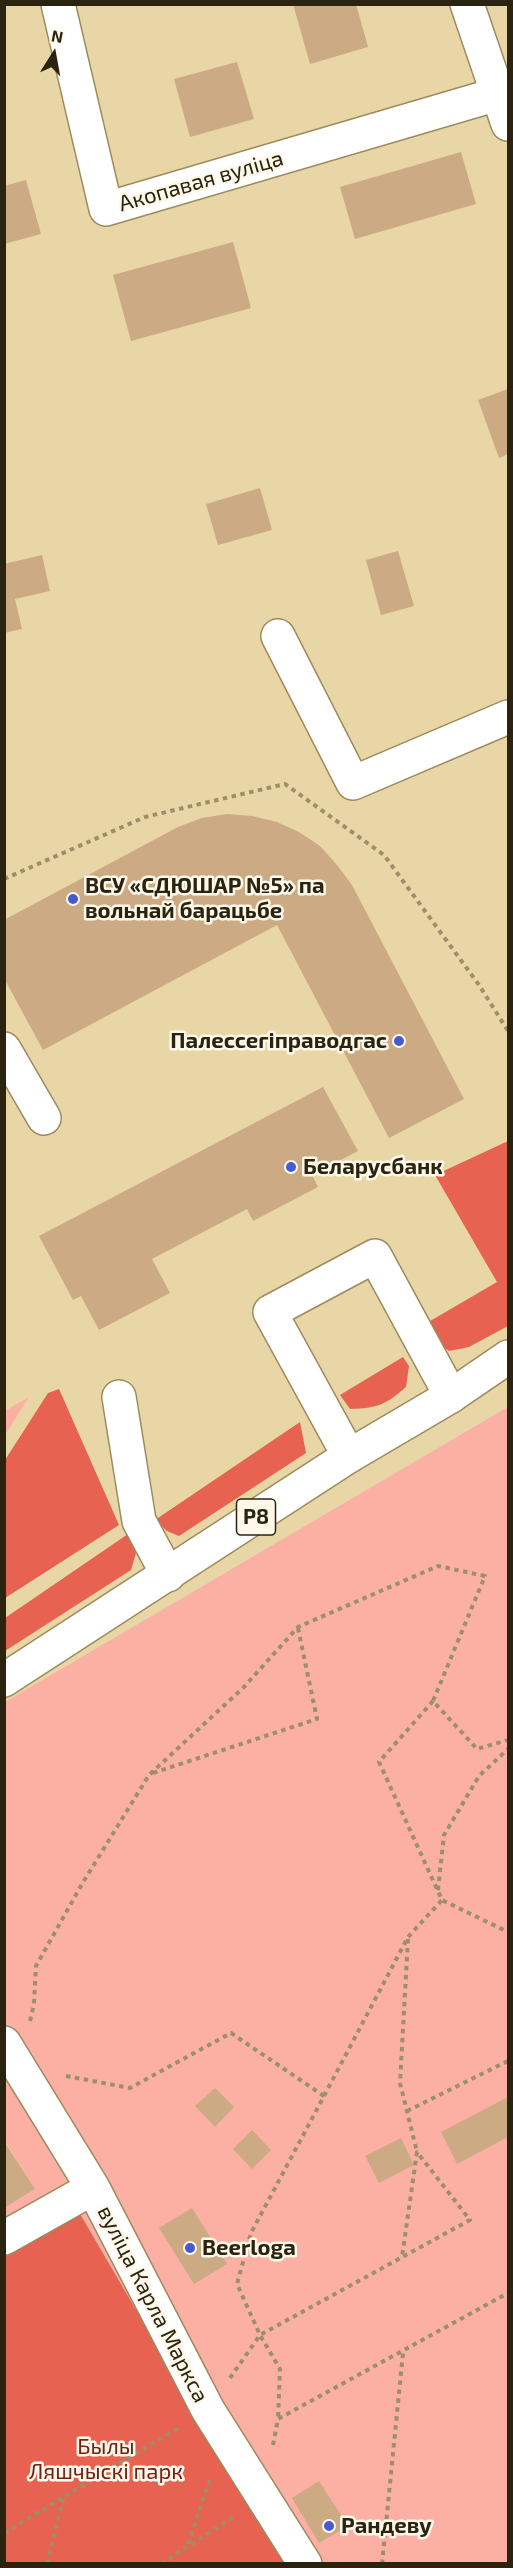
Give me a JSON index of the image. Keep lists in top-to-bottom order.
{
  "streets": {
    "street": ["Акопавая вуліца", "Р8", "вуліца Карла Маркса"]
  },
  "parks": ["Былы Ляшчыскі парк"],
  "places": [
    "ВСУ «СДЮШАР №5» па вольнай барацьбе",
    "Палессегіправодгас",
    "Беларусбанк",
    "Beerloga",
    "Рандеву"
  ],
  "north": "top"
}
